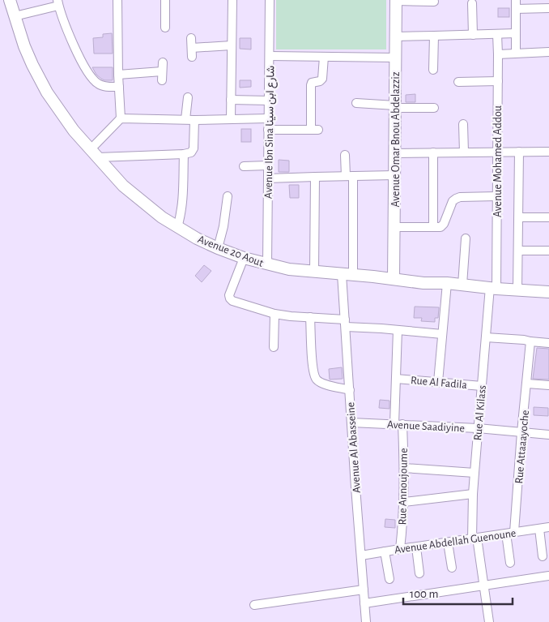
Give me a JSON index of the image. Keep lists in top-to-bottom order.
{
  "streets": {
    "street": [
      "Avenue Ibn Sina شارع ابن سينا",
      "Avenue Omar Bnou Abdelazziz",
      "Avenue Mohamed Addou",
      "Avenue 20 Aout",
      "Rue Al Fadila",
      "Rue Al Kilass",
      "Avenue Saadiyine",
      "Rue Attaaayoche",
      "Avenue Al Abasseine",
      "Rue Annoujoume",
      "Avenue Abdellah Guenoune"
    ]
  },
  "crossings": [
    ["Avenue Ibn Sina شارع ابن سينا", "Avenue 20 Aout"],
    ["Avenue Omar Bnou Abdelazziz", "Avenue 20 Aout"],
    ["Avenue Mohamed Addou", "Avenue 20 Aout"],
    ["Avenue Mohamed Addou", "Rue Al Kilass"],
    ["Avenue 20 Aout", "Rue Al Kilass"],
    ["Avenue 20 Aout", "Avenue Al Abasseine"],
    ["Rue Al Fadila", "Rue Al Kilass"],
    ["Rue Al Fadila", "Rue Annoujoume"],
    ["Rue Al Kilass", "Avenue Saadiyine"],
    ["Rue Al Kilass", "Avenue Abdellah Guenoune"],
    ["Avenue Saadiyine", "Rue Attaaayoche"],
    ["Avenue Saadiyine", "Avenue Al Abasseine"],
    ["Avenue Saadiyine", "Rue Annoujoume"],
    ["Rue Attaaayoche", "Avenue Abdellah Guenoune"],
    ["Avenue Al Abasseine", "Avenue Abdellah Guenoune"],
    ["Rue Annoujoume", "Avenue Abdellah Guenoune"]
  ],
  "scale_bar": "100 m"
}
